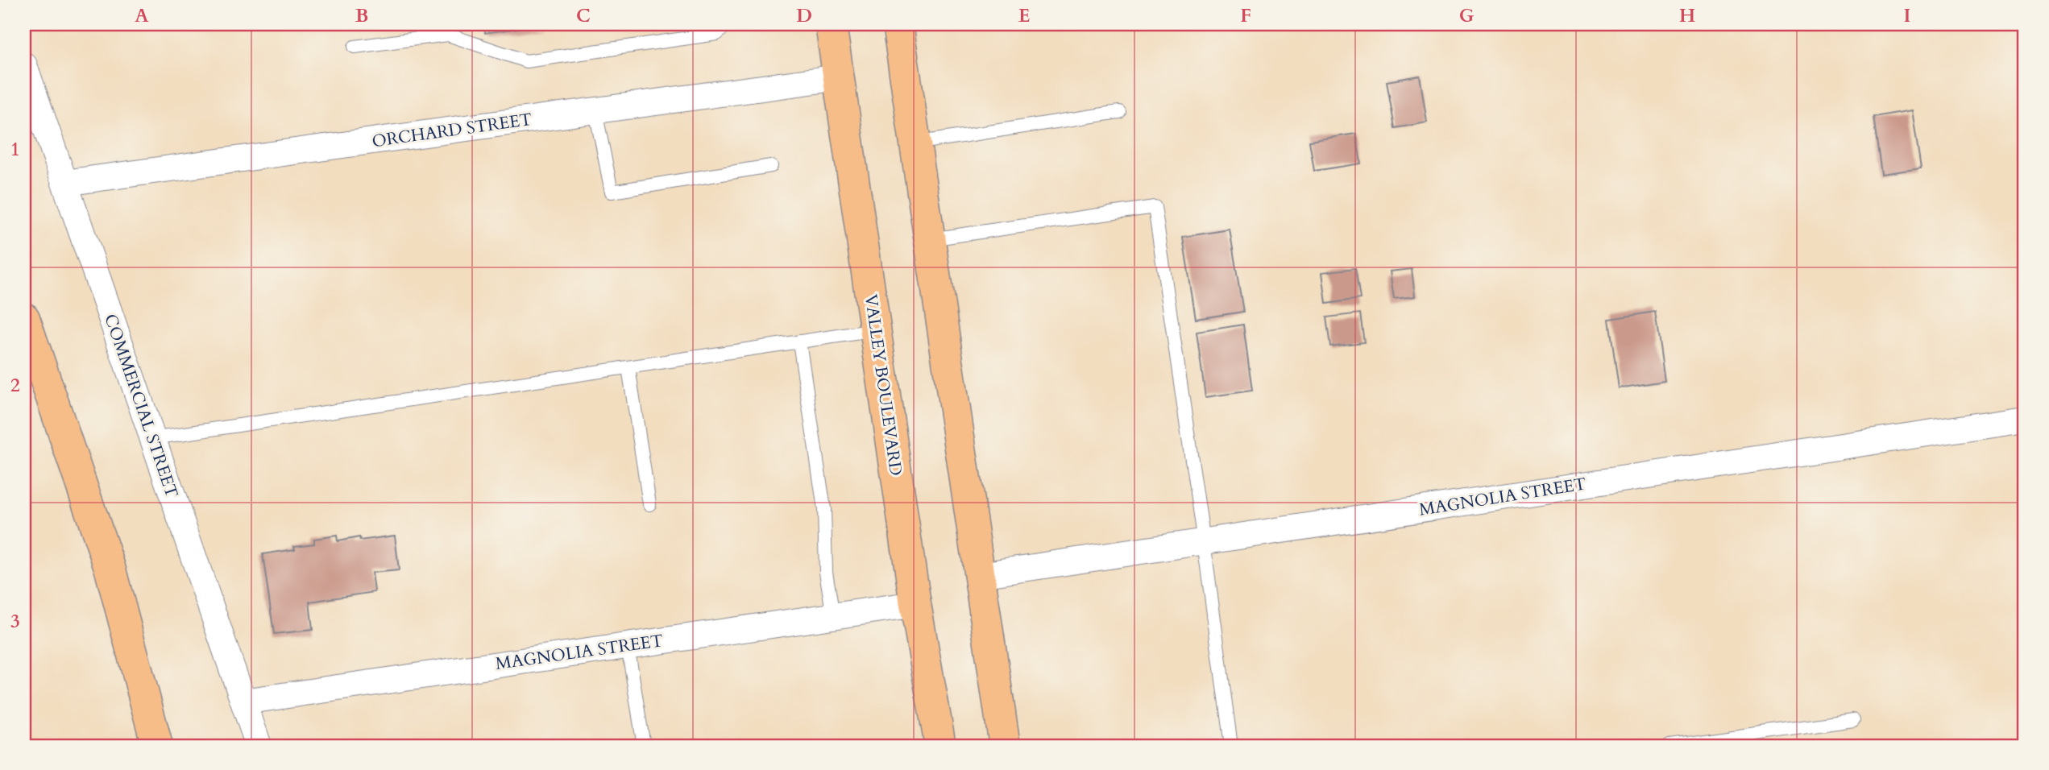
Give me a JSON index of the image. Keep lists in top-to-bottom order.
{
  "streets": {
    "main road": ["VALLEY BOULEVARD"],
    "street": ["ORCHARD STREET", "COMMERCIAL STREET", "MAGNOLIA STREET"]
  },
  "crossings": [
    ["ORCHARD STREET", "VALLEY BOULEVARD"],
    ["ORCHARD STREET", "COMMERCIAL STREET"],
    ["VALLEY BOULEVARD", "MAGNOLIA STREET"],
    ["COMMERCIAL STREET", "MAGNOLIA STREET"]
  ],
  "grid": {
    "columns": [
      "A",
      "B",
      "C",
      "D",
      "E",
      "F",
      "G",
      "H",
      "I"
    ],
    "rows": ["1", "2", "3"]
  }
}
